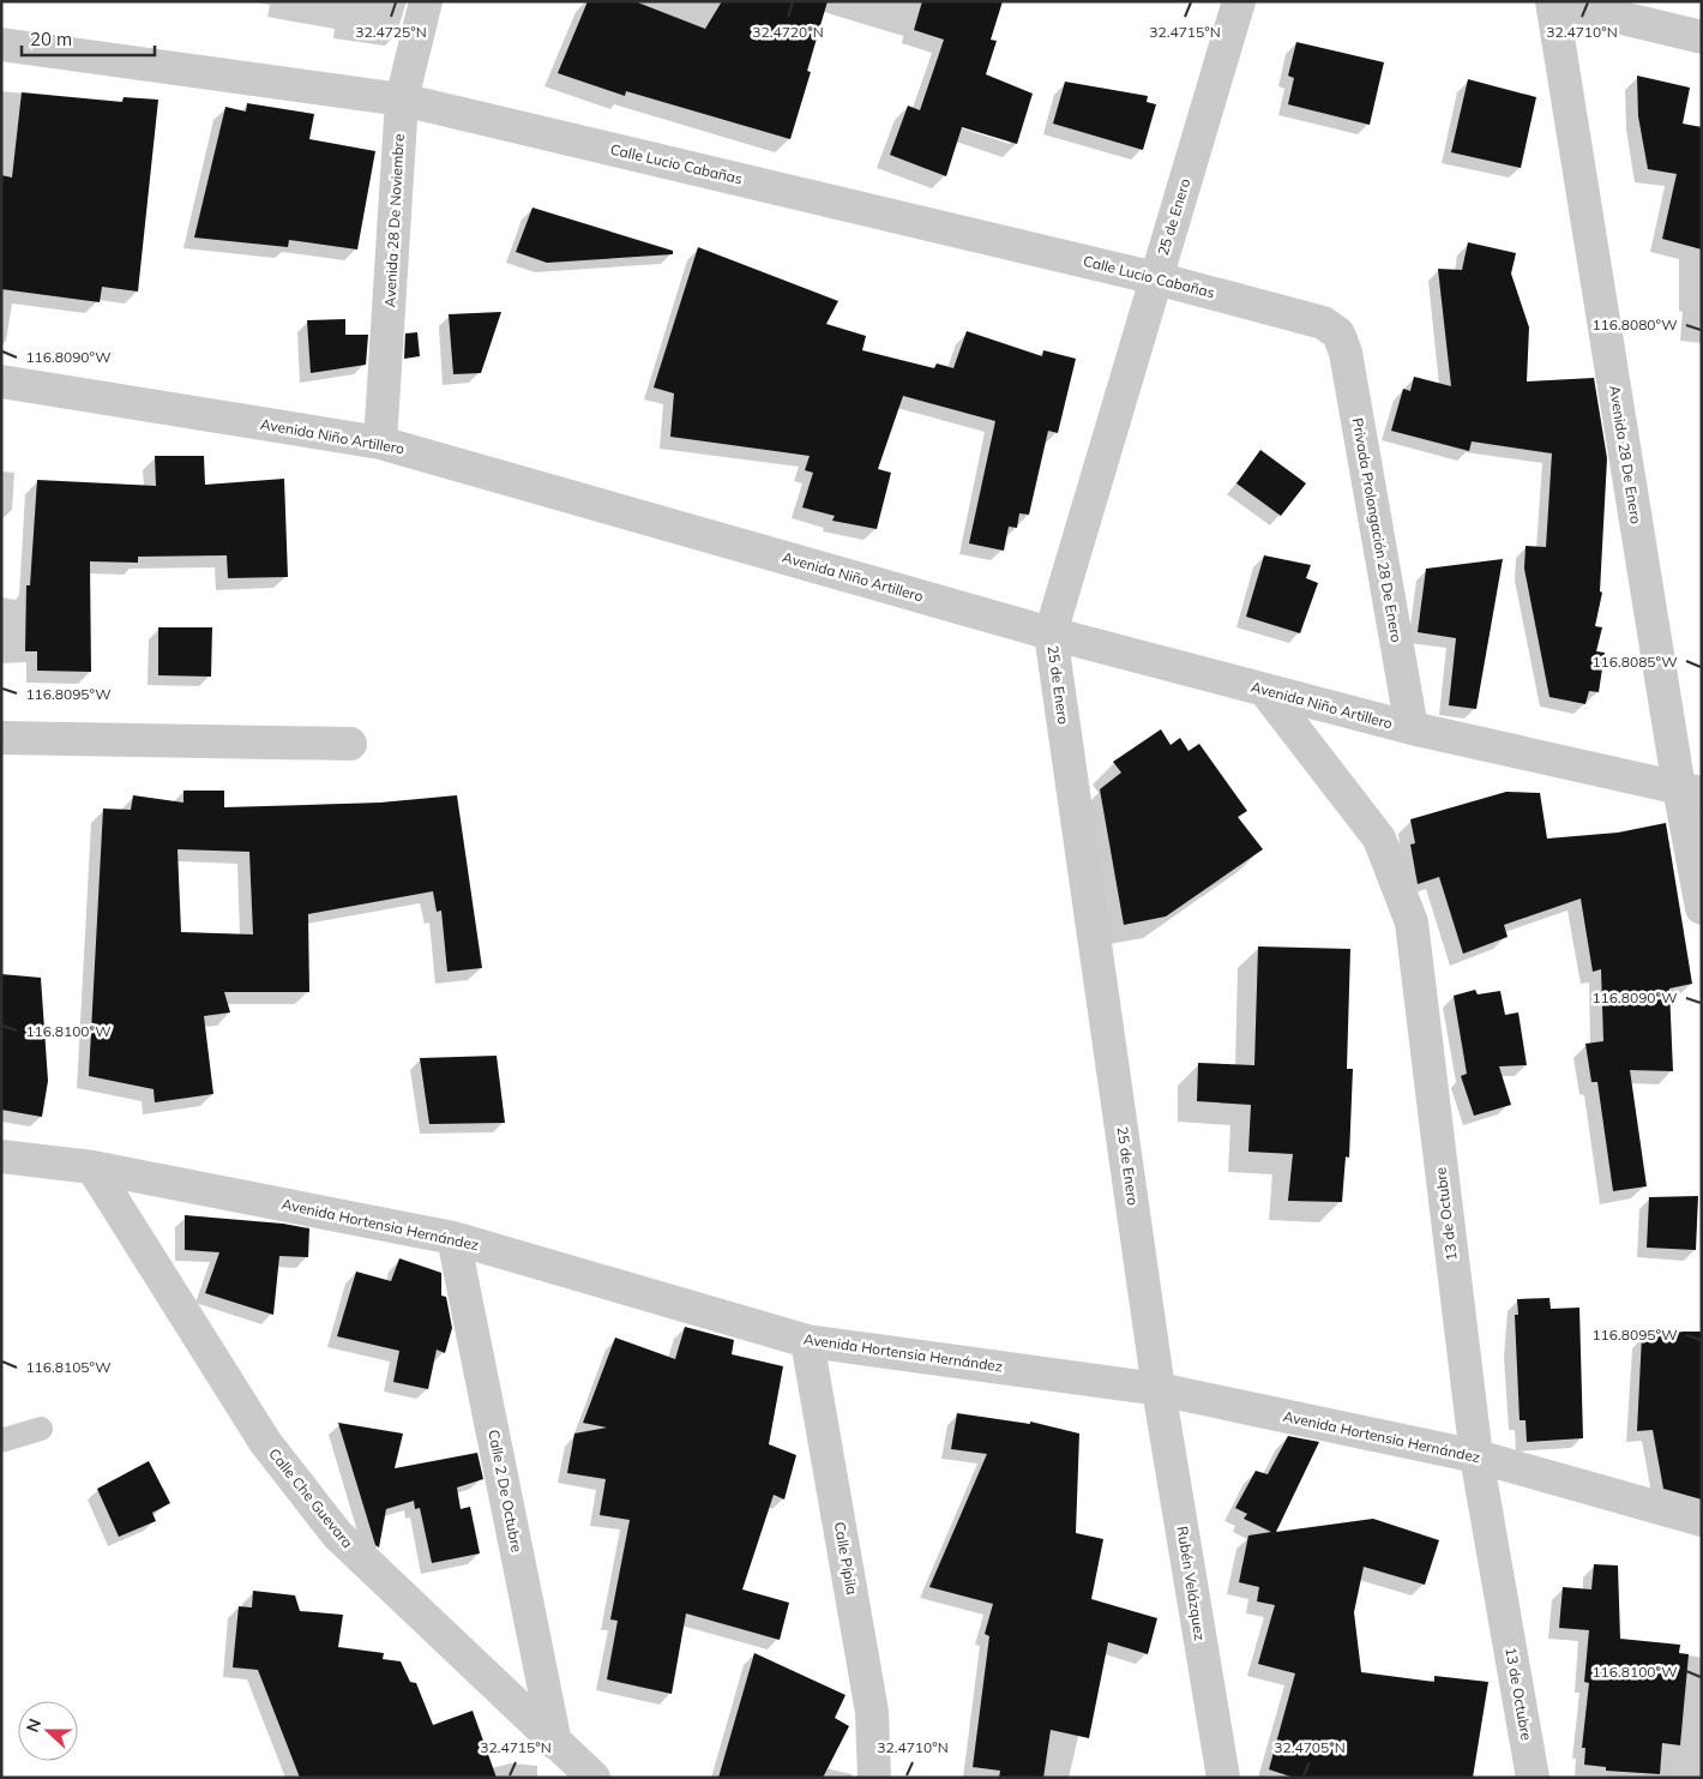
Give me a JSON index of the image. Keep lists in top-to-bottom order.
{
  "streets": {
    "street": [
      "Calle Lucio Cabañas",
      "25 de Enero",
      "Avenida 28 De Noviembre",
      "Avenida Niño Artillero",
      "Avenida 28 De Enero",
      "Privada Prolongación 28 De Enero",
      "13 de Octubre",
      "Avenida Hortensia Hernández",
      "Calle 2 De Octubre",
      "Calle Che Guevara",
      "Calle Pípila",
      "Rubén Velázquez"
    ]
  },
  "crossings": [
    ["Calle Lucio Cabañas", "25 de Enero"],
    ["Calle Lucio Cabañas", "Avenida 28 De Noviembre"],
    ["Calle Lucio Cabañas", "Privada Prolongación 28 De Enero"],
    ["25 de Enero", "Avenida Niño Artillero"],
    ["25 de Enero", "Avenida Hortensia Hernández"],
    ["25 de Enero", "Rubén Velázquez"],
    ["Avenida 28 De Noviembre", "Avenida Niño Artillero"],
    ["Avenida Niño Artillero", "Avenida 28 De Enero"],
    ["Avenida Niño Artillero", "Privada Prolongación 28 De Enero"],
    ["Avenida Niño Artillero", "13 de Octubre"],
    ["13 de Octubre", "Avenida Hortensia Hernández"],
    ["Avenida Hortensia Hernández", "Calle 2 De Octubre"],
    ["Avenida Hortensia Hernández", "Calle Che Guevara"],
    ["Avenida Hortensia Hernández", "Calle Pípila"],
    ["Avenida Hortensia Hernández", "Rubén Velázquez"],
    ["Calle 2 De Octubre", "Calle Che Guevara"]
  ],
  "scale_bar": "20 m",
  "north": "left",
  "coordinates": [
    "32.4725°N",
    "32.4720°N",
    "32.4715°N",
    "32.4710°N",
    "116.8080°W",
    "116.8090°W",
    "116.8085°W",
    "116.8095°W",
    "116.8100°W",
    "116.8105°W",
    "32.4705°N"
  ]
}
